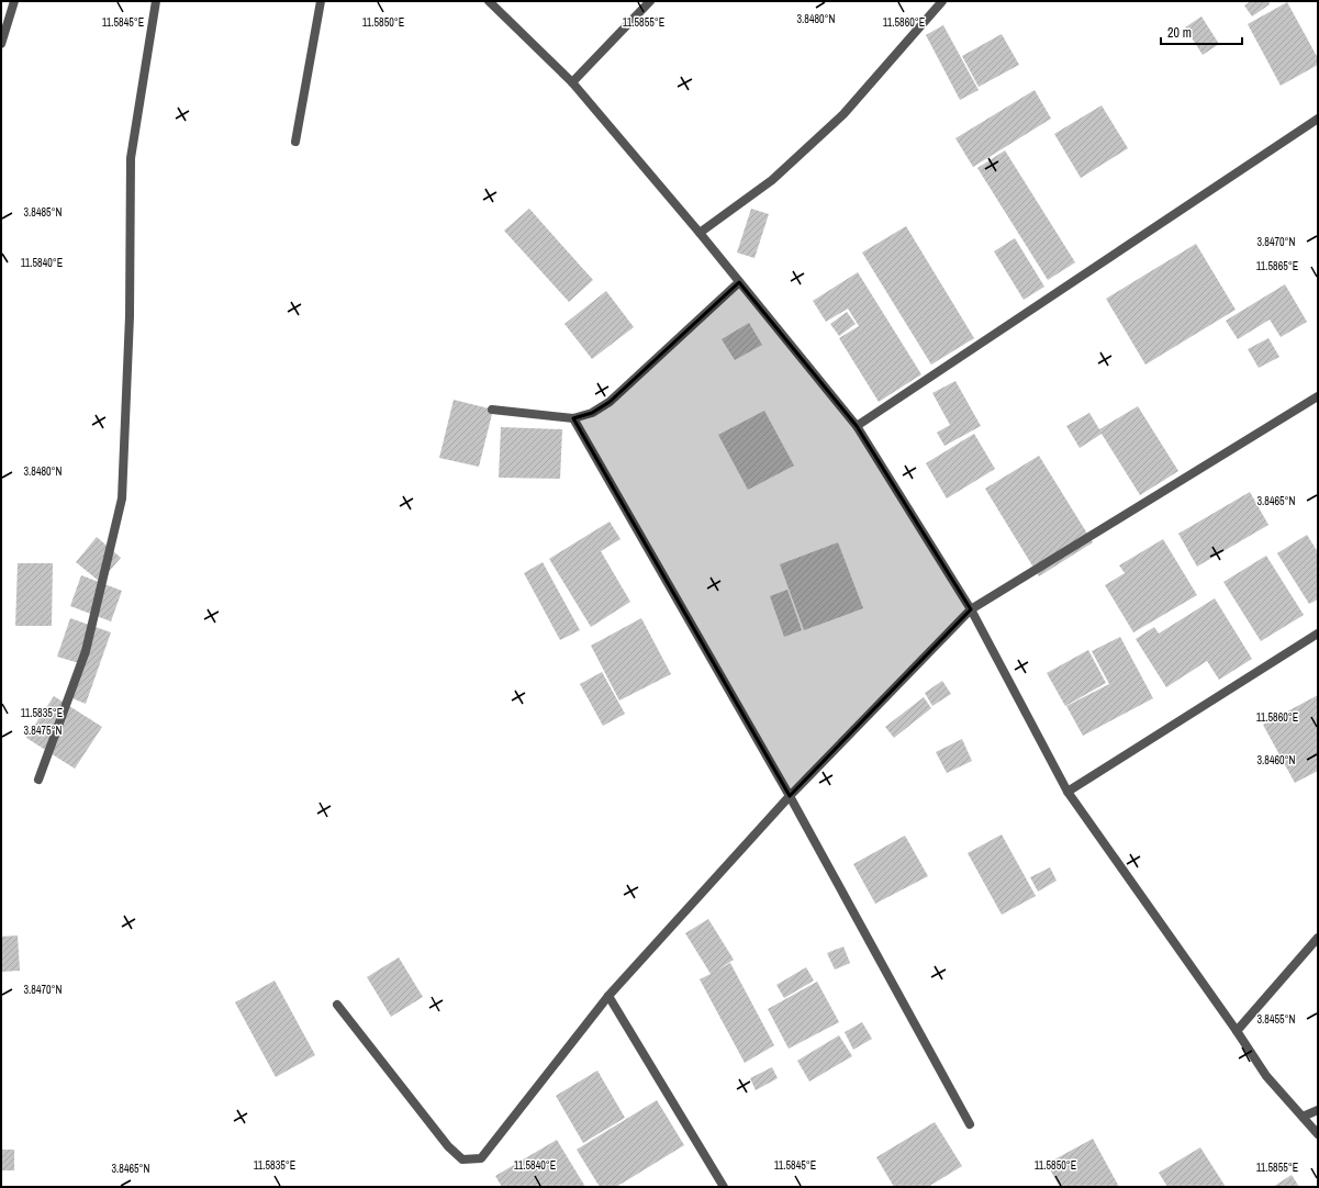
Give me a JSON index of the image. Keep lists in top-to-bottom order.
{
  "scale_bar": "20 m",
  "coordinates": [
    "3.8480°N",
    "11.5845°E",
    "11.5850°E",
    "11.5860°E",
    "11.5855°E",
    "3.8485°N",
    "3.8470°N",
    "11.5840°E",
    "11.5865°E",
    "3.8465°N",
    "11.5835°E",
    "3.8475°N",
    "3.8460°N",
    "3.8455°N"
  ]
}
